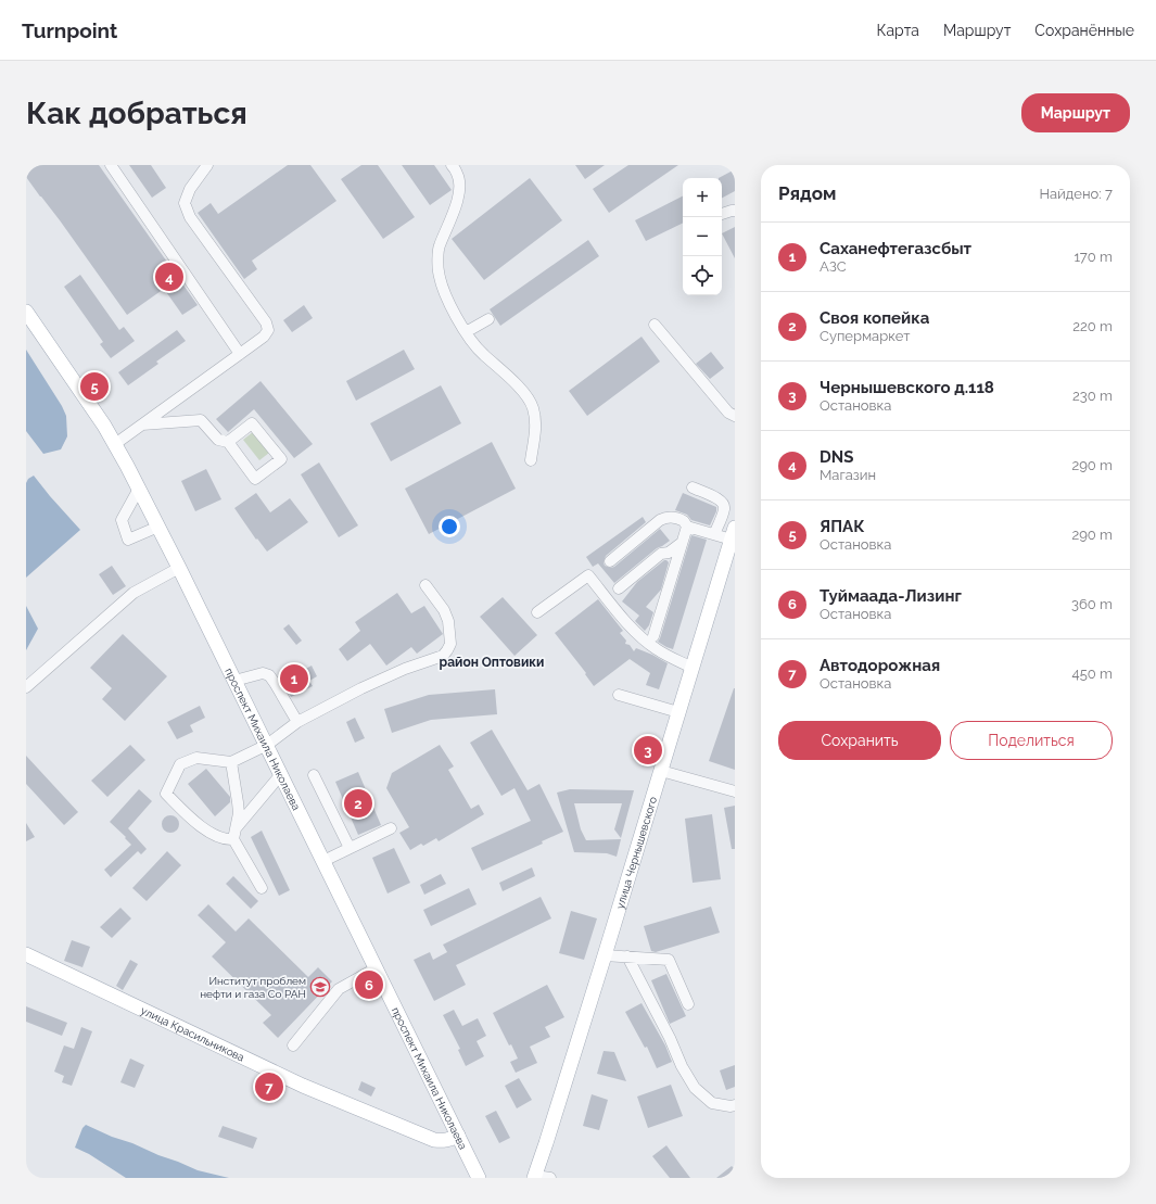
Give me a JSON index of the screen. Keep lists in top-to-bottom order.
{
  "streets": {
    "main road": ["проспект Михаила Николаева", "улица Чернышевского", "улица Красильникова"]
  },
  "crossings": [
    ["проспект Михаила Николаева", "улица Красильникова"]
  ],
  "districts": ["район Оптовики"],
  "places": {
    "school or university": ["Институт проблем нефти и газа Со РАН"]
  },
  "page": {
    "header": "Turnpoint",
    "nav": ["Карта", "Маршрут", "Сохранённые"],
    "buttons": [
      "Маршрут",
      ["Сохранить", "Поделиться"]
    ],
    "title": "Как добраться",
    "heading": ["Рядом", "Найдено: 7"],
    "map_buttons": ["+", "−"],
    "list": [
      {
        "mark": "1",
        "name": "Саханефтегазсбыт",
        "note": "АЗС",
        "value": "170 m"
      },
      {
        "mark": "2",
        "name": "Своя копейка",
        "note": "Супермаркет",
        "value": "220 m"
      },
      {
        "mark": "3",
        "name": "Чернышевского д.118",
        "note": "Остановка",
        "value": "230 m"
      },
      {
        "mark": "4",
        "name": "DNS",
        "note": "Магазин",
        "value": "290 m"
      },
      {
        "mark": "5",
        "name": "ЯПАК",
        "note": "Остановка",
        "value": "290 m"
      },
      {
        "mark": "6",
        "name": "Туймаада-Лизинг",
        "note": "Остановка",
        "value": "360 m"
      },
      {
        "mark": "7",
        "name": "Автодорожная",
        "note": "Остановка",
        "value": "450 m"
      }
    ],
    "pins": [
      "4",
      "5",
      "1",
      "3",
      "2",
      "6",
      "7"
    ]
  }
}
